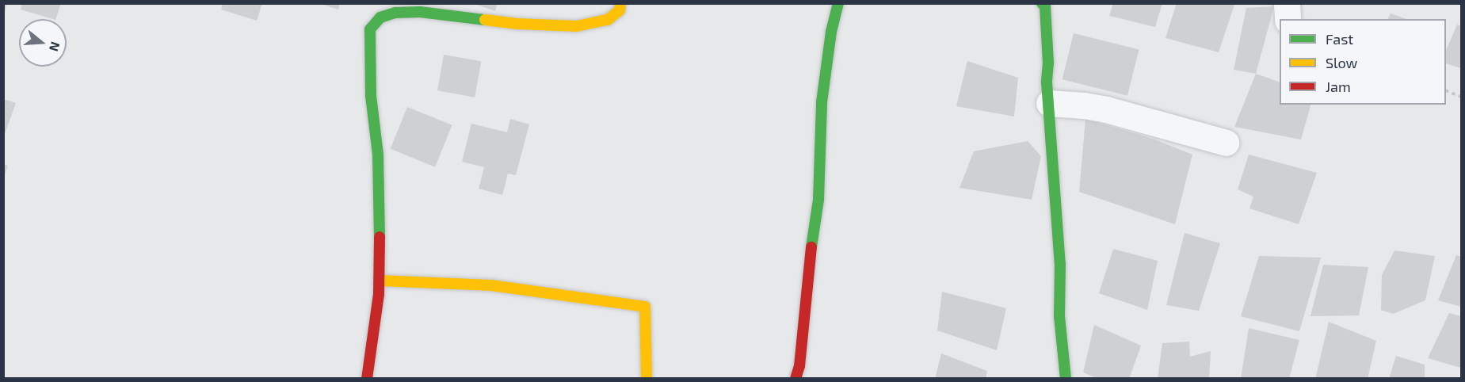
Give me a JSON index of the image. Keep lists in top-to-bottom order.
{
  "legend": ["Fast", "Slow", "Jam"],
  "north": "right"
}
